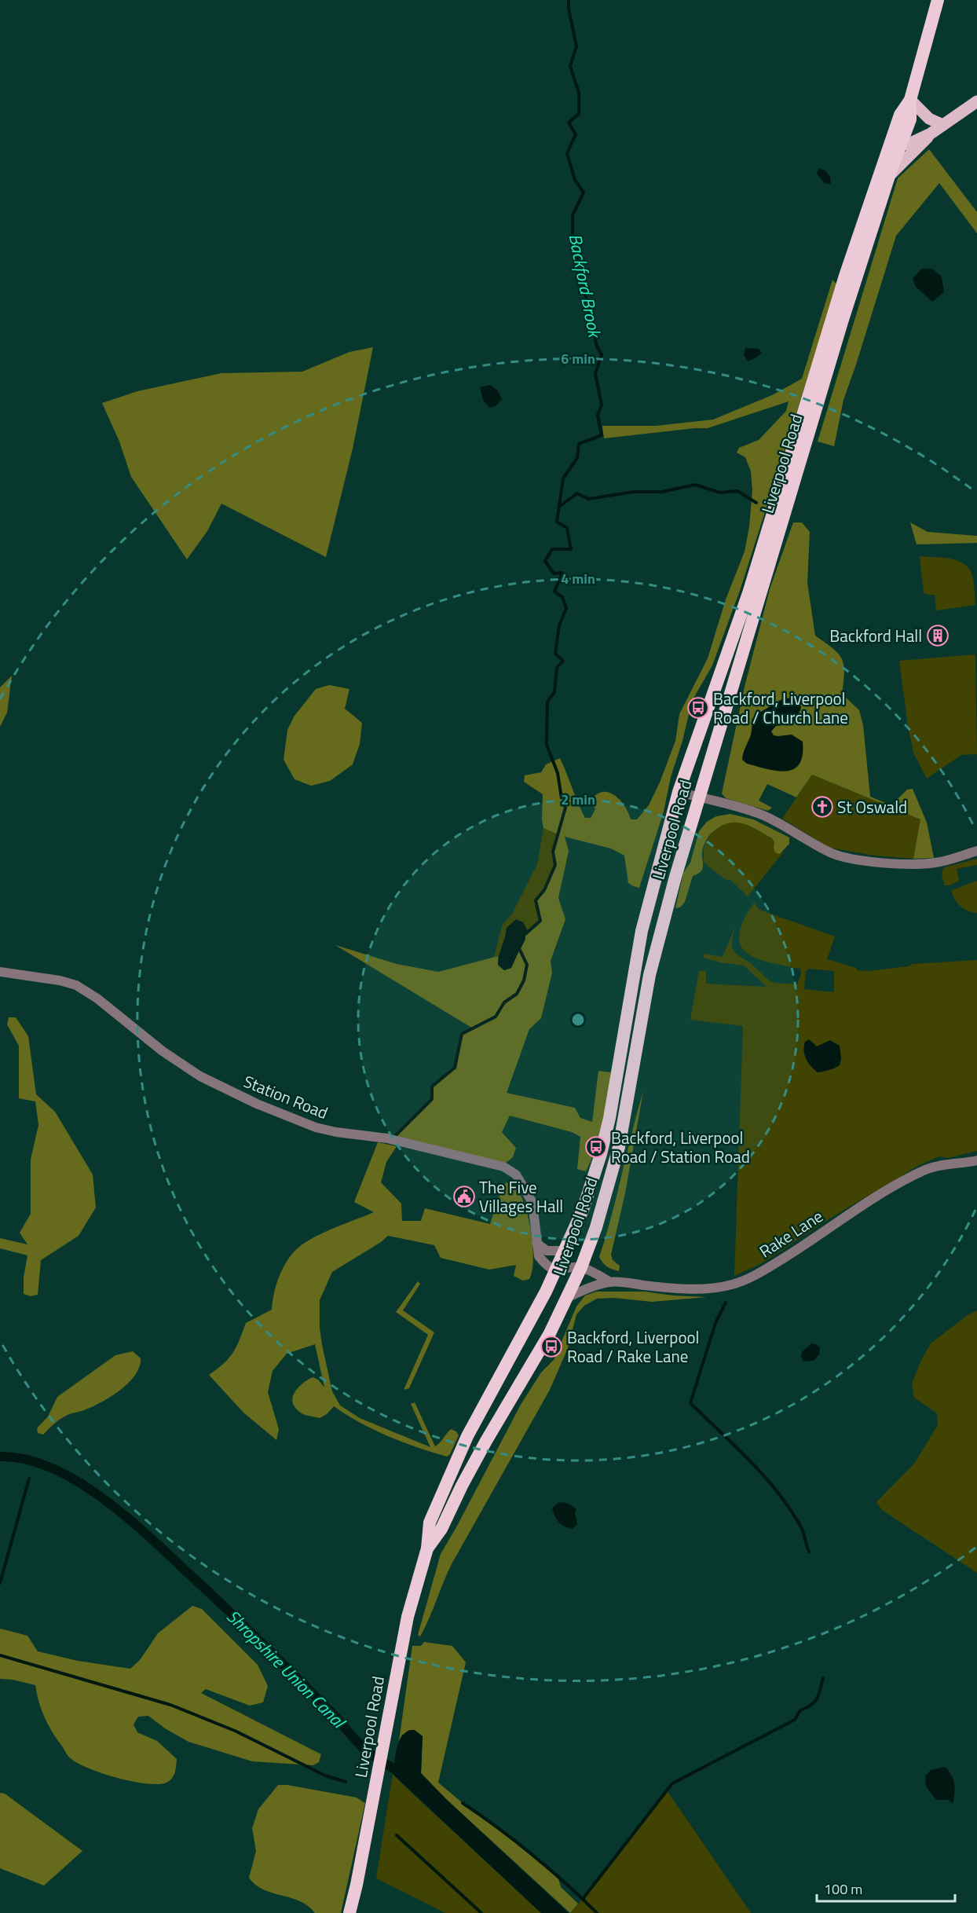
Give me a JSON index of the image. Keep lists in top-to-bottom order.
{
  "streets": {
    "highway": ["Liverpool Road"],
    "street": ["Station Road", "Rake Lane"]
  },
  "crossings": [
    ["Liverpool Road", "Station Road"],
    ["Liverpool Road", "Rake Lane"]
  ],
  "water": ["Backford Brook", "Shropshire Union Canal"],
  "places": {
    "building": ["Backford Hall"],
    "bus stop": ["Backford, Liverpool Road / Church Lane", "Backford, Liverpool Road / Station Road", "Backford, Liverpool Road / Rake Lane"],
    "church": ["St Oswald"],
    "public building": ["The Five Villages Hall"]
  },
  "scale_bar": "100 m",
  "rings": ["6 min", "4 min", "2 min"]
}
